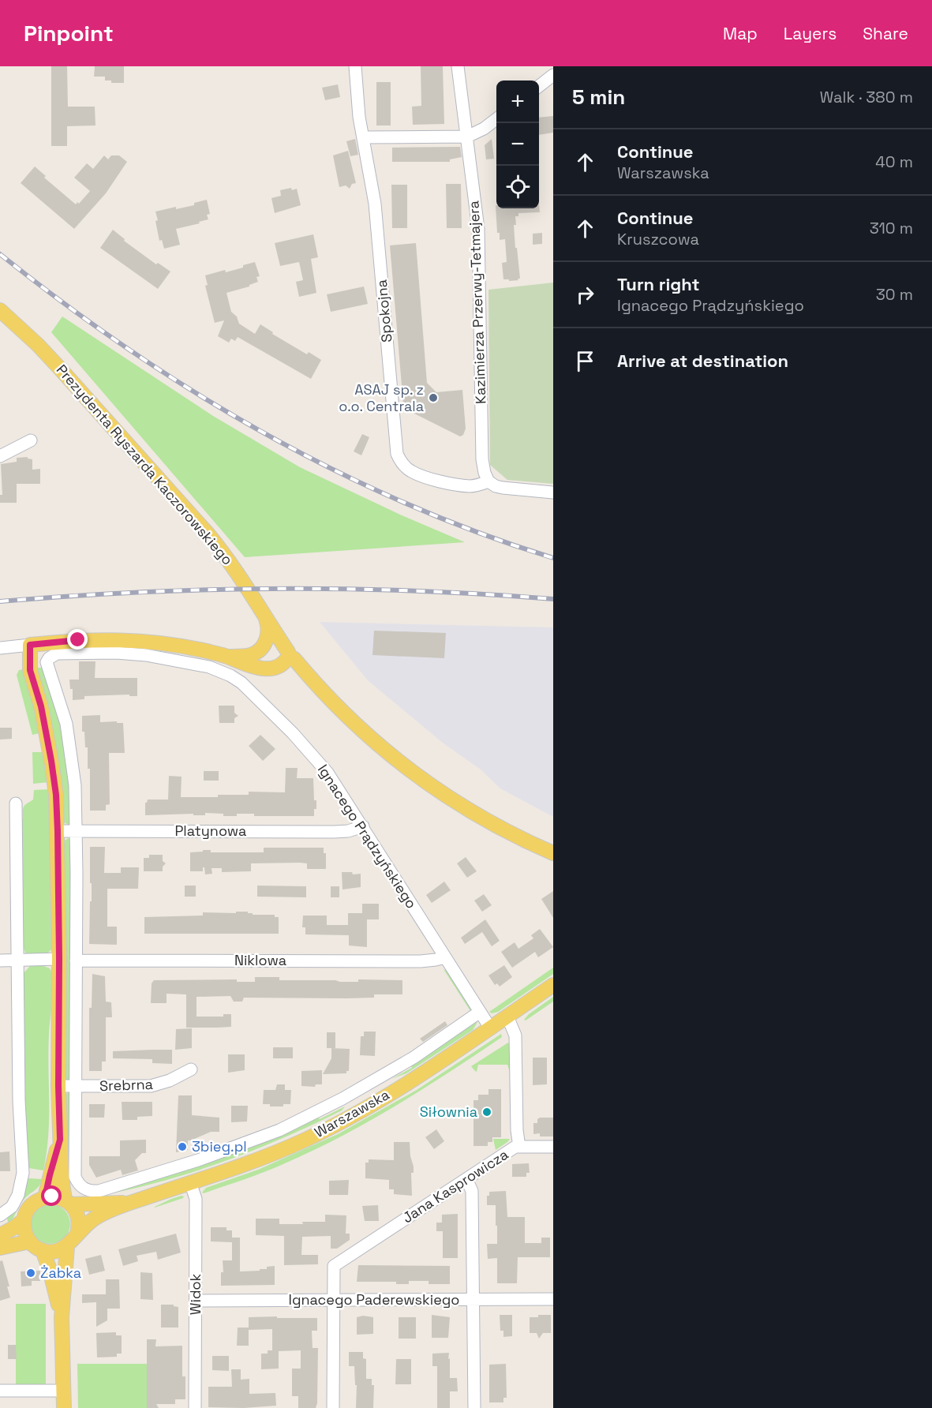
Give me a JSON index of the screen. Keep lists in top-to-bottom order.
{
  "streets": {
    "main road": ["Prezydenta Ryszarda Kaczorowskiego", "Warszawska"],
    "street": [
      "Kazimierza Przerwy-Tetmajera",
      "Spokojna",
      "Platynowa",
      "Ignacego Prądzyńskiego",
      "Niklowa",
      "Srebrna",
      "Jana Kasprowicza",
      "Widok",
      "Ignacego Paderewskiego"
    ]
  },
  "crossings": [
    ["Kazimierza Przerwy-Tetmajera", "Spokojna"],
    ["Platynowa", "Ignacego Prądzyńskiego"],
    ["Ignacego Prądzyńskiego", "Niklowa"],
    ["Ignacego Prądzyńskiego", "Warszawska"],
    ["Warszawska", "Jana Kasprowicza"],
    ["Warszawska", "Widok"],
    ["Jana Kasprowicza", "Ignacego Paderewskiego"],
    ["Widok", "Ignacego Paderewskiego"]
  ],
  "places": [
    "ASAJ sp. z o.o. Centrala",
    "Siłownia",
    "3bieg.pl",
    "Żabka"
  ],
  "page": {
    "header": "Pinpoint",
    "nav": ["Map", "Layers", "Share"],
    "heading": ["5 min", "Walk · 380 m"],
    "map_buttons": ["+", "−"],
    "list": [
      ["Continue", "Warszawska", "40 m"],
      ["Continue", "Kruszcowa", "310 m"],
      ["Turn right", "Ignacego Prądzyńskiego", "30 m"],
      "Arrive at destination"
    ]
  }
}
